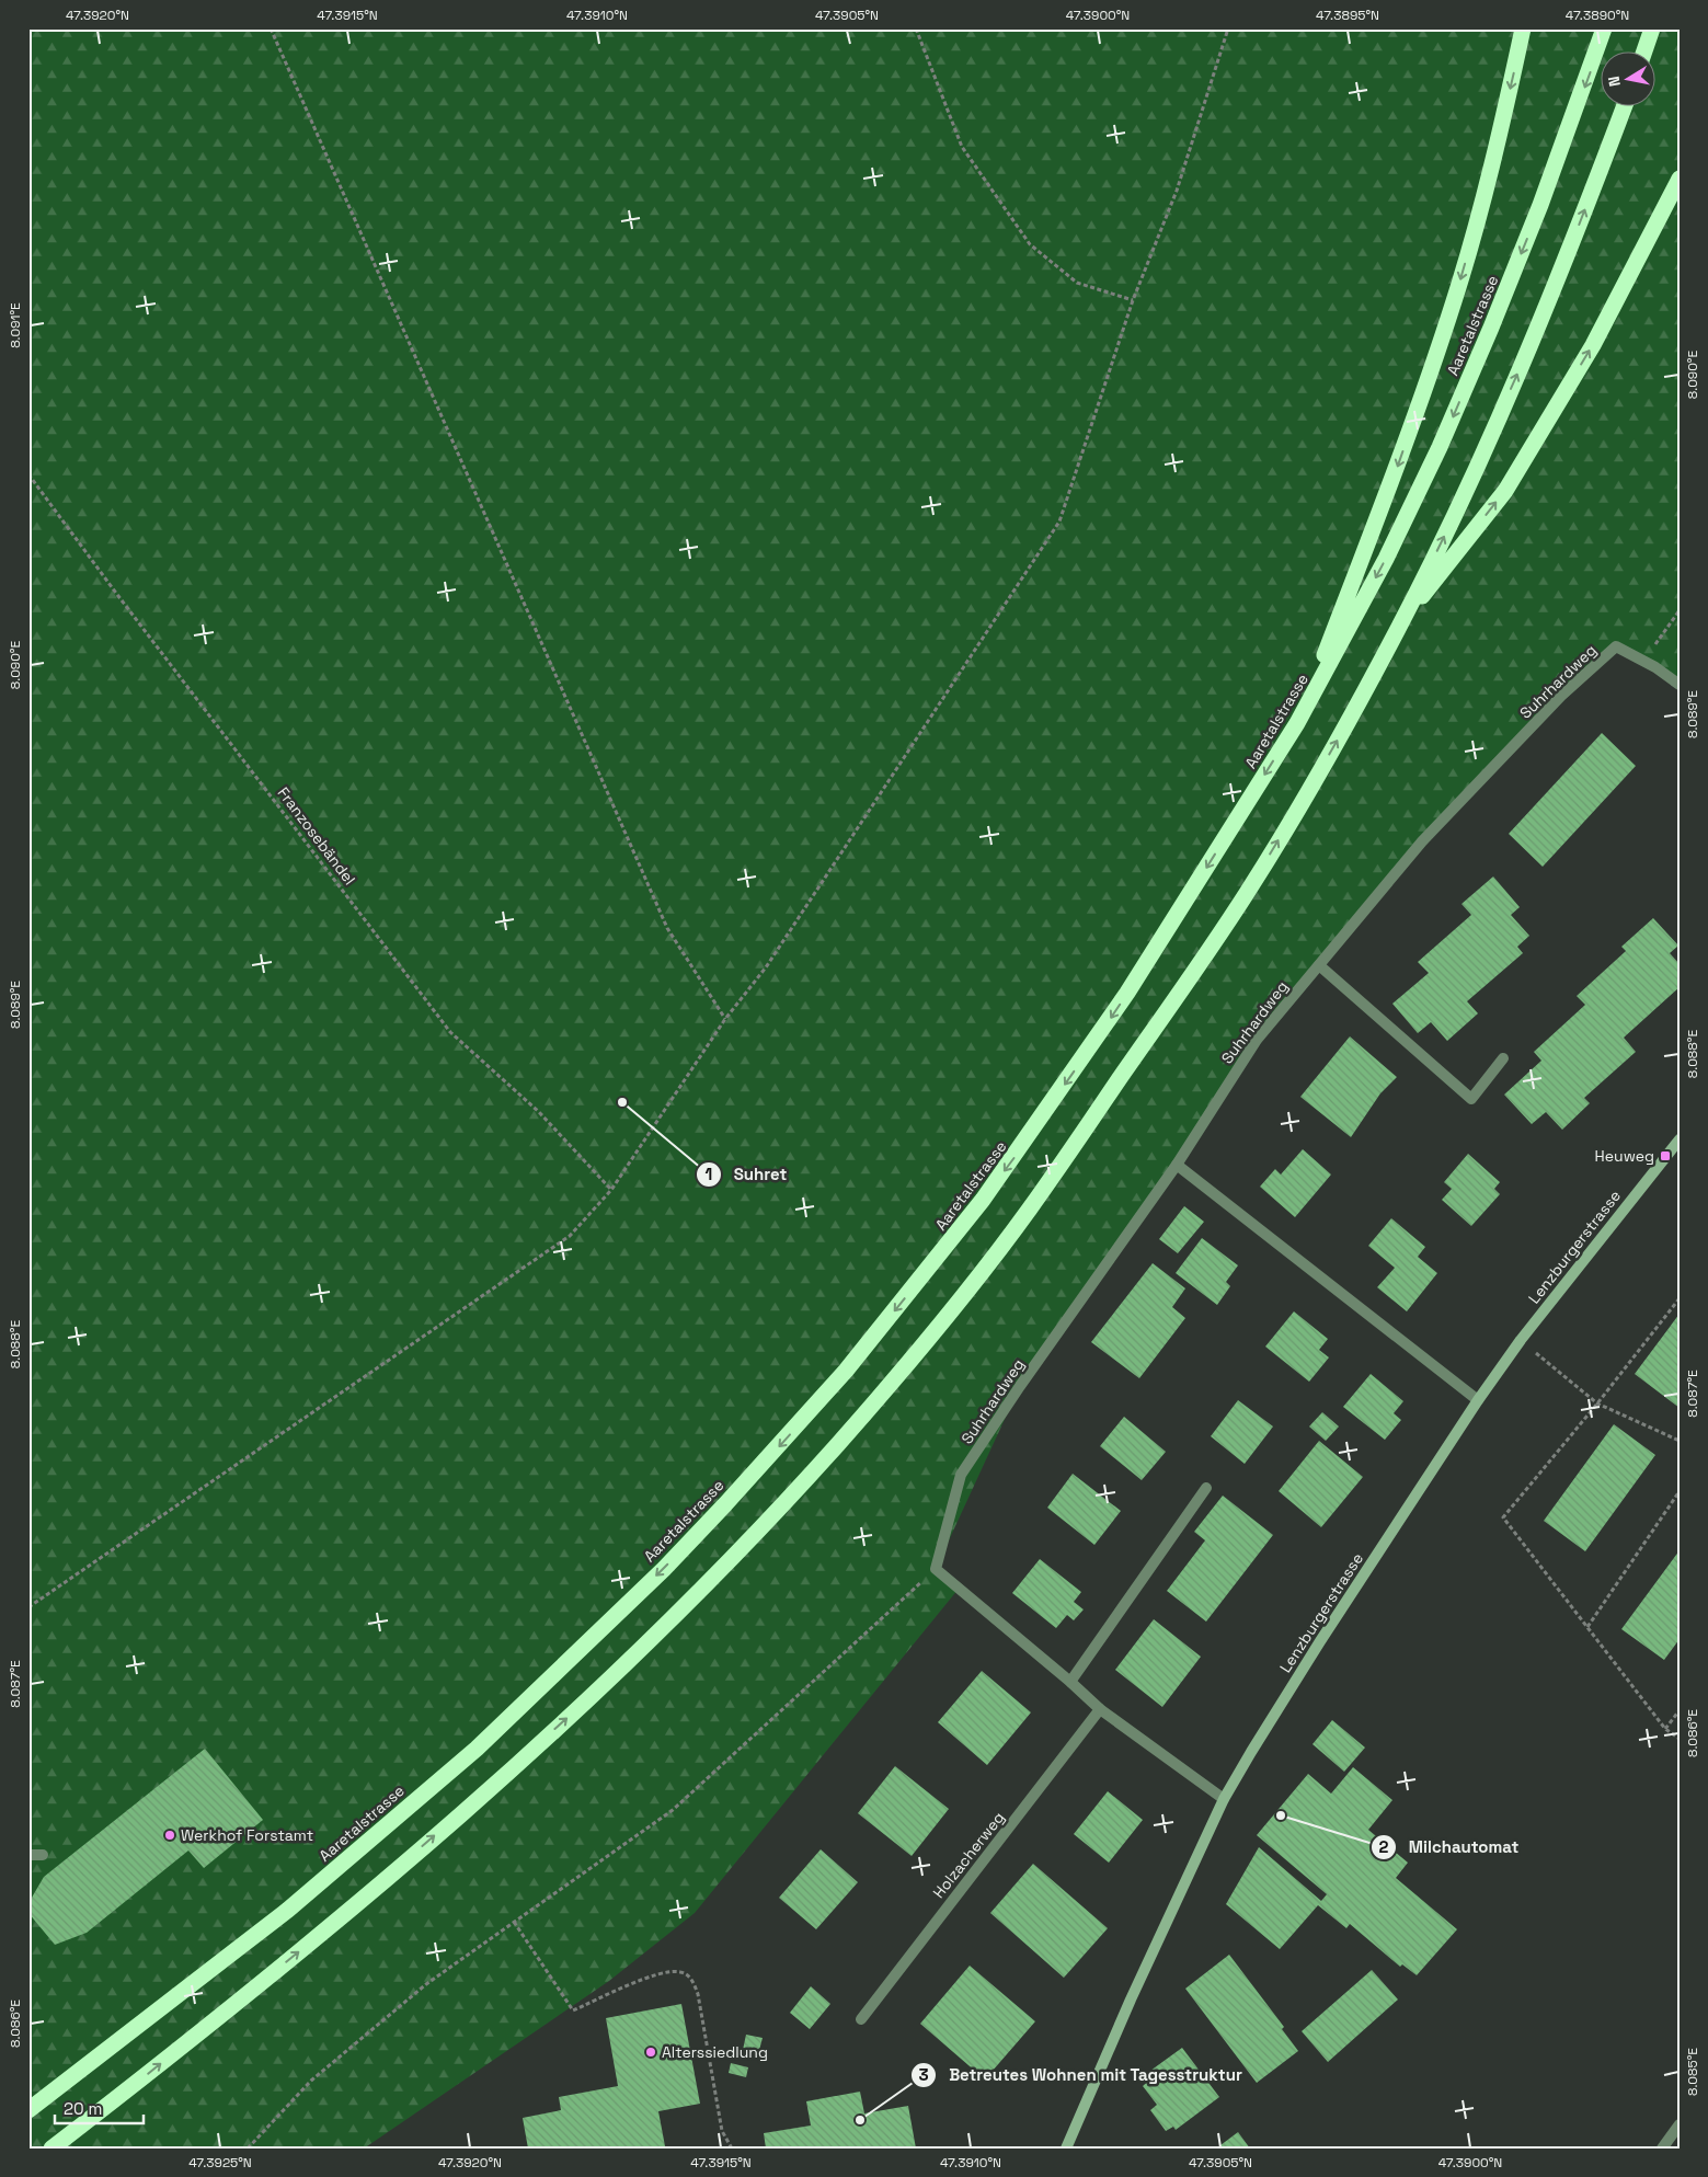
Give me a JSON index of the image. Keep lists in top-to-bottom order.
{
  "streets": {
    "highway": ["Aaretalstrasse"],
    "main road": ["Lenzburgerstrasse"],
    "street": ["Suhrhardweg", "Holzacherweg"],
    "path": ["Franzosebändel"]
  },
  "places": {
    "other": [
      "Suhret",
      "Milchautomat",
      "Werkhof Forstamt",
      "Alterssiedlung",
      "Betreutes Wohnen mit Tagesstruktur"
    ],
    "transit": ["Heuweg"]
  },
  "scale_bar": "20 m",
  "north": "left",
  "coordinates": [
    "47.3920°N",
    "47.3915°N",
    "47.3910°N",
    "47.3905°N",
    "47.3900°N",
    "47.3895°N",
    "47.3890°N",
    "8.091°E",
    "8.090°E",
    "8.089°E",
    "8.088°E",
    "8.087°E",
    "8.086°E",
    "8.085°E",
    "47.3925°N"
  ]
}
